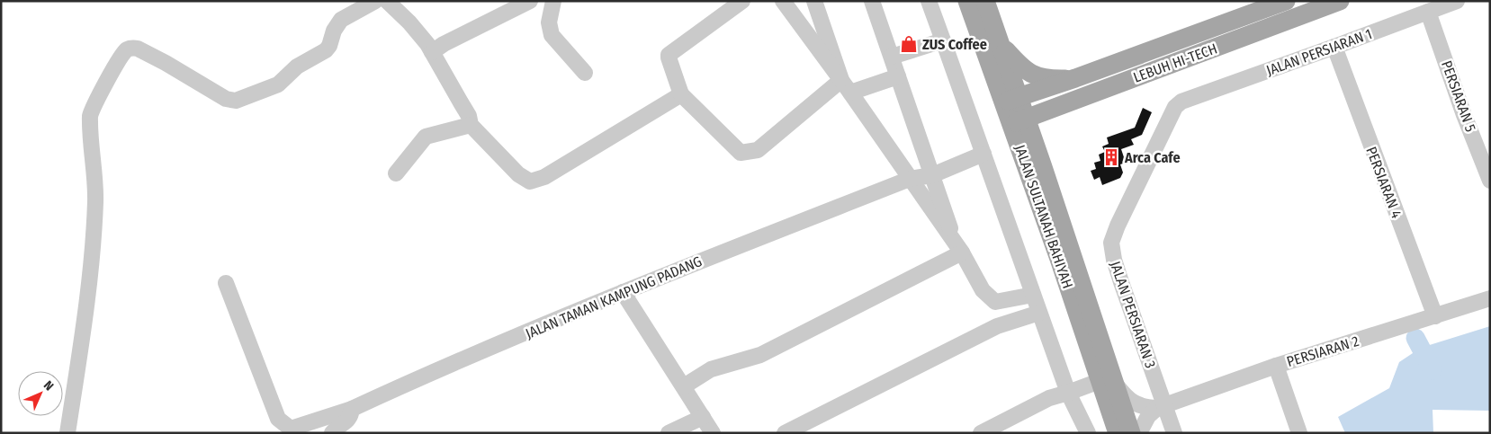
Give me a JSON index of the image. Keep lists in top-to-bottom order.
{
  "streets": {
    "main road": ["LEBUH HI-TECH", "JALAN SULTANAH BAHIYAH"],
    "street": [
      "JALAN PERSIARAN 1",
      "PERSIARAN 5",
      "PERSIARAN 4",
      "JALAN TAMAN KAMPUNG PADANG",
      "JALAN PERSIARAN 3",
      "PERSIARAN 2"
    ]
  },
  "crossings": [
    ["JALAN PERSIARAN 1", "PERSIARAN 5"],
    ["JALAN PERSIARAN 1", "PERSIARAN 4"],
    ["JALAN PERSIARAN 1", "JALAN PERSIARAN 3"],
    ["LEBUH HI-TECH", "JALAN SULTANAH BAHIYAH"],
    ["PERSIARAN 4", "PERSIARAN 2"],
    ["JALAN PERSIARAN 3", "PERSIARAN 2"]
  ],
  "places": {
    "shop": ["ZUS Coffee"],
    "building": ["Arca Cafe"]
  },
  "north": "top right"
}
